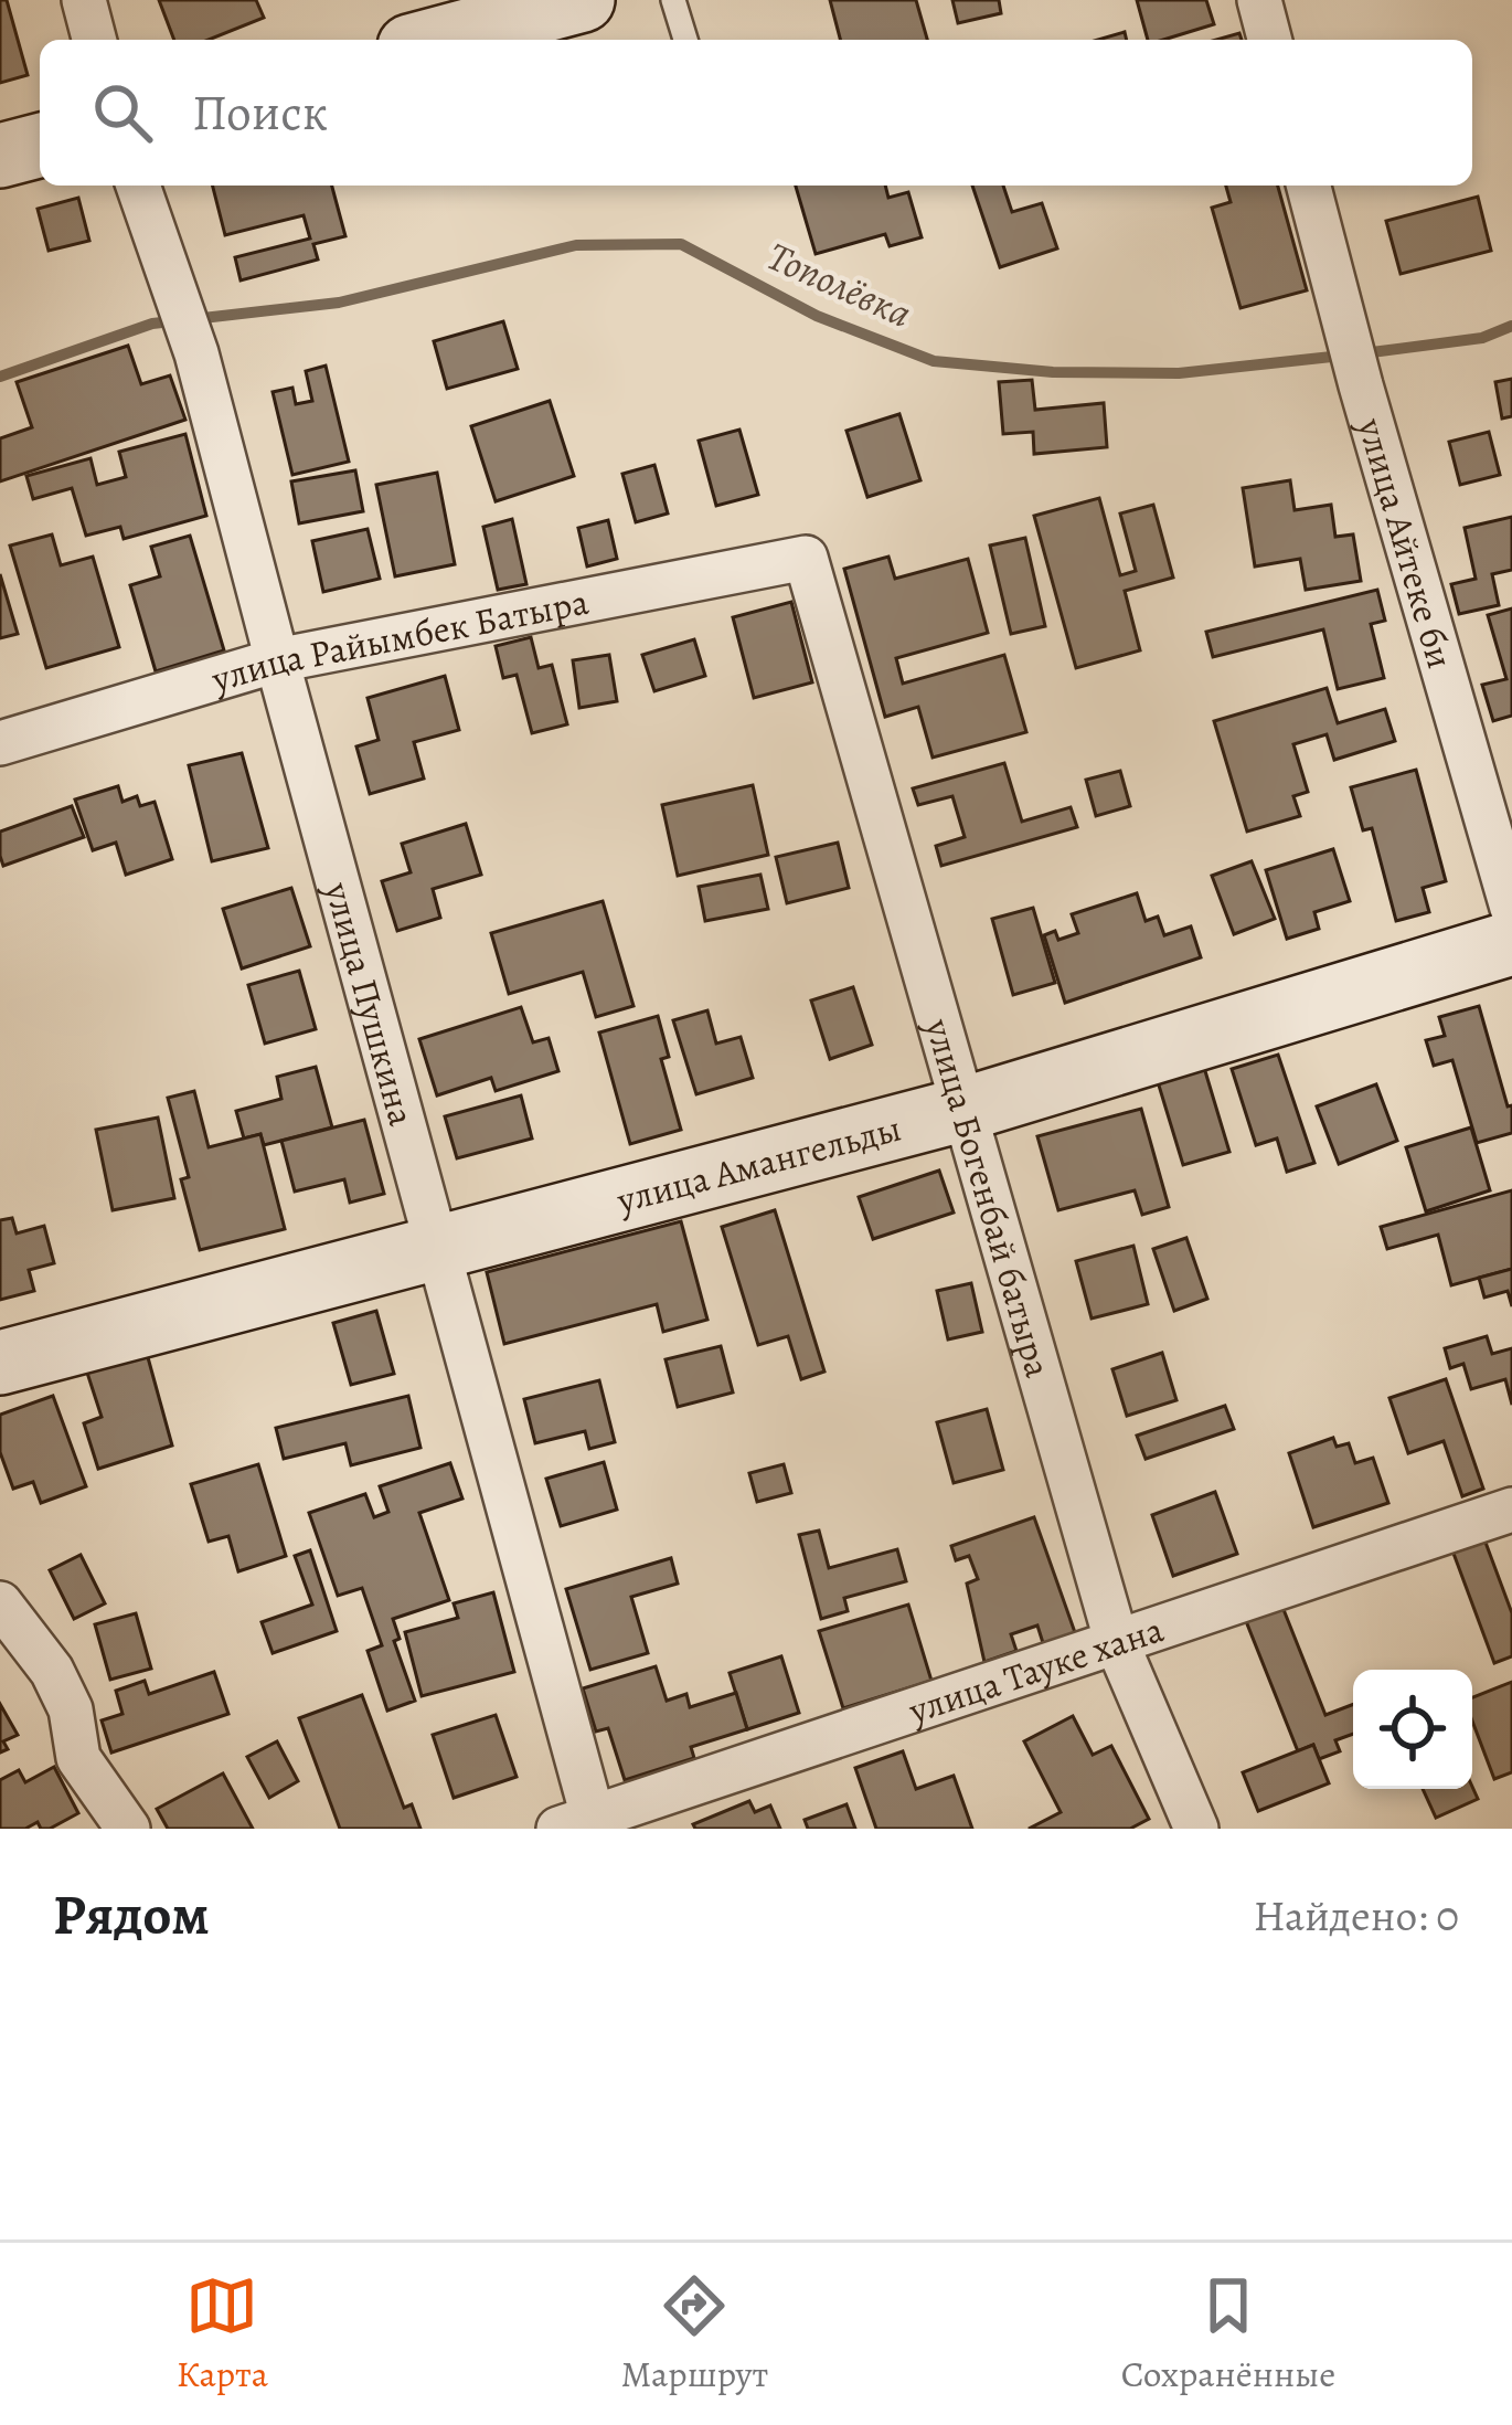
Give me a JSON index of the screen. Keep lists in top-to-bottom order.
{
  "streets": {
    "street": [
      "улица Айтеке би",
      "улица Райымбек Батыра",
      "улица Пушкина",
      "улица Амангельды",
      "улица Богенбай батыра",
      "улица Тауке хана"
    ]
  },
  "crossings": [
    ["улица Райымбек Батыра", "улица Пушкина"],
    ["улица Райымбек Батыра", "улица Богенбай батыра"],
    ["улица Пушкина", "улица Амангельды"],
    ["улица Пушкина", "улица Тауке хана"],
    ["улица Амангельды", "улица Богенбай батыра"],
    ["улица Богенбай батыра", "улица Тауке хана"]
  ],
  "water": ["Тополёвка"],
  "page": {
    "search": "Поиск",
    "heading": ["Рядом", "Найдено: 0"],
    "nav": ["Карта", "Маршрут", "Сохранённые"]
  }
}
